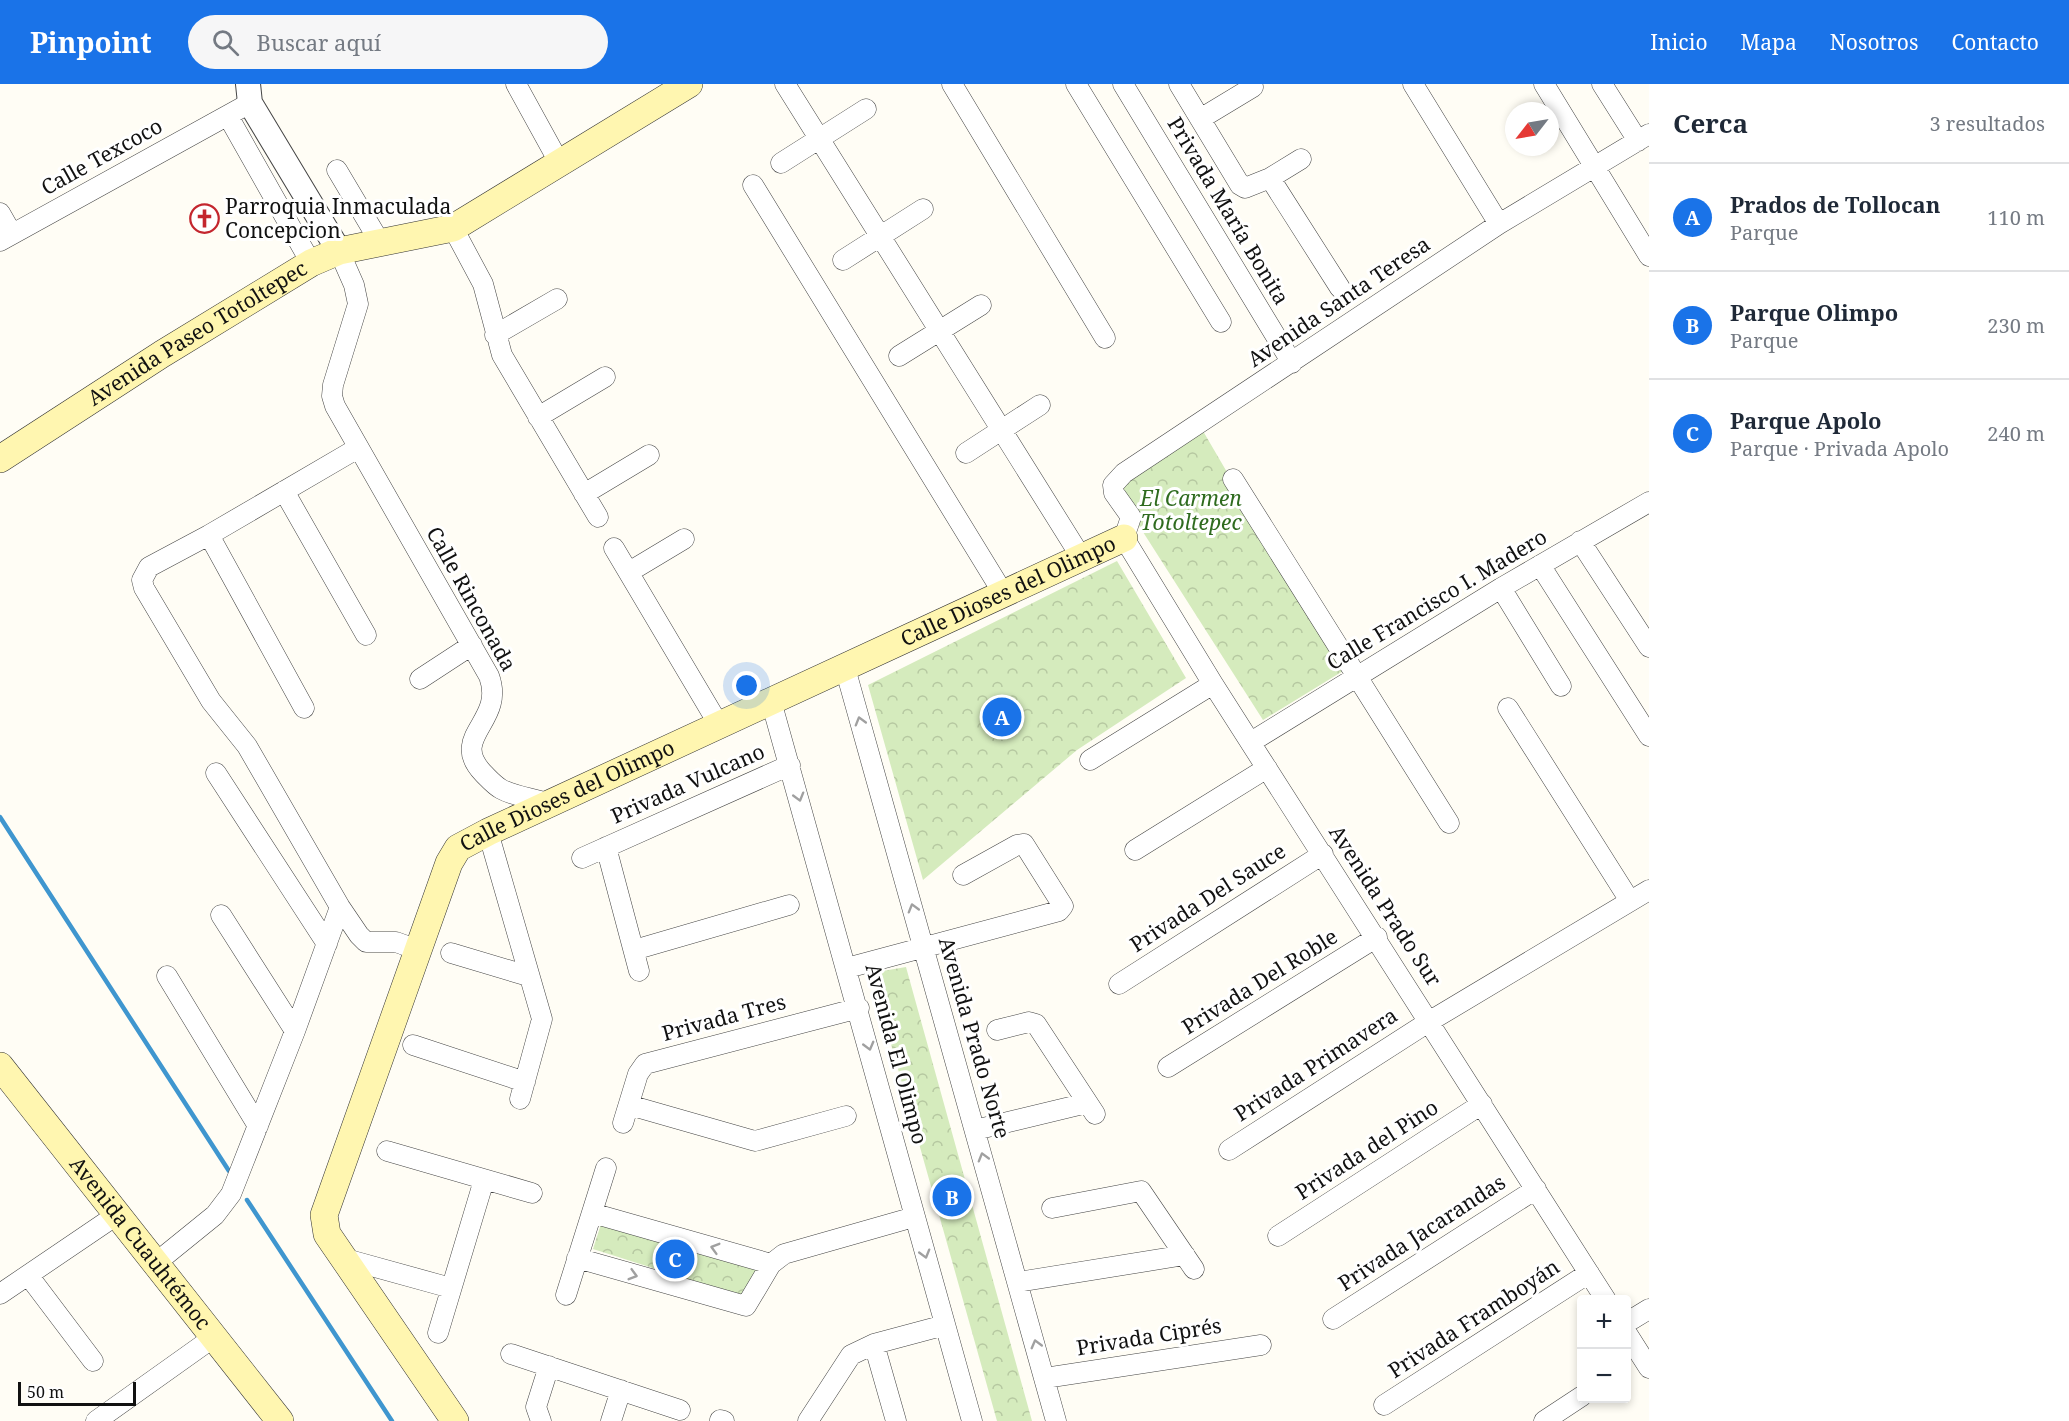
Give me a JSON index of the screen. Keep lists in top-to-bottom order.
{
  "streets": {
    "main road": ["Avenida Paseo Totoltepec", "Calle Dioses del Olimpo", "Avenida Cuauhtémoc"],
    "street": [
      "Calle Texcoco",
      "Privada María Bonita",
      "Avenida Santa Teresa",
      "Calle Rinconada",
      "Calle Francisco I. Madero",
      "Privada Vulcano",
      "Privada Del Sauce",
      "Avenida Prado Sur",
      "Privada Del Roble",
      "Privada Tres",
      "Avenida Prado Norte",
      "Avenida El Olimpo",
      "Privada Primavera",
      "Privada del Pino",
      "Privada Jacarandas",
      "Privada Framboyán",
      "Privada Ciprés"
    ]
  },
  "crossings": [
    ["Privada María Bonita", "Avenida Santa Teresa"],
    ["Avenida Santa Teresa", "Calle Dioses del Olimpo"],
    ["Avenida Santa Teresa", "Avenida Prado Sur"],
    ["Avenida Paseo Totoltepec", "Calle Rinconada"],
    ["Calle Dioses del Olimpo", "Calle Rinconada"],
    ["Calle Dioses del Olimpo", "Avenida Prado Sur"],
    ["Calle Dioses del Olimpo", "Avenida Prado Norte"],
    ["Calle Dioses del Olimpo", "Avenida El Olimpo"],
    ["Calle Francisco I. Madero", "Avenida Prado Sur"],
    ["Privada Vulcano", "Avenida El Olimpo"],
    ["Privada Del Sauce", "Avenida Prado Sur"],
    ["Avenida Prado Sur", "Privada Del Roble"],
    ["Avenida Prado Sur", "Privada Primavera"],
    ["Avenida Prado Sur", "Privada del Pino"],
    ["Avenida Prado Sur", "Privada Jacarandas"],
    ["Avenida Prado Sur", "Privada Framboyán"],
    ["Privada Tres", "Avenida El Olimpo"],
    ["Avenida Prado Norte", "Privada Ciprés"]
  ],
  "one_way": ["Avenida Prado Norte", "Avenida El Olimpo"],
  "parks": ["El Carmen Totoltepec"],
  "places": {
    "church": ["Parroquia Inmaculada Concepcion"]
  },
  "scale_bar": "50 m",
  "north": "bottom left",
  "page": {
    "header": "Pinpoint",
    "search": "Buscar aquí",
    "nav": [
      "Inicio",
      "Mapa",
      "Nosotros",
      "Contacto"
    ],
    "heading": ["Cerca", "3 resultados"],
    "list": [
      {
        "mark": "A",
        "name": "Prados de Tollocan",
        "note": "Parque",
        "value": "110 m"
      },
      {
        "mark": "B",
        "name": "Parque Olimpo",
        "note": "Parque",
        "value": "230 m"
      },
      {
        "mark": "C",
        "name": "Parque Apolo",
        "note": "Parque · Privada Apolo",
        "value": "240 m"
      }
    ],
    "pins": ["A", "B", "C"],
    "map_buttons": ["+", "−"],
    "scale": "50 m"
  }
}
